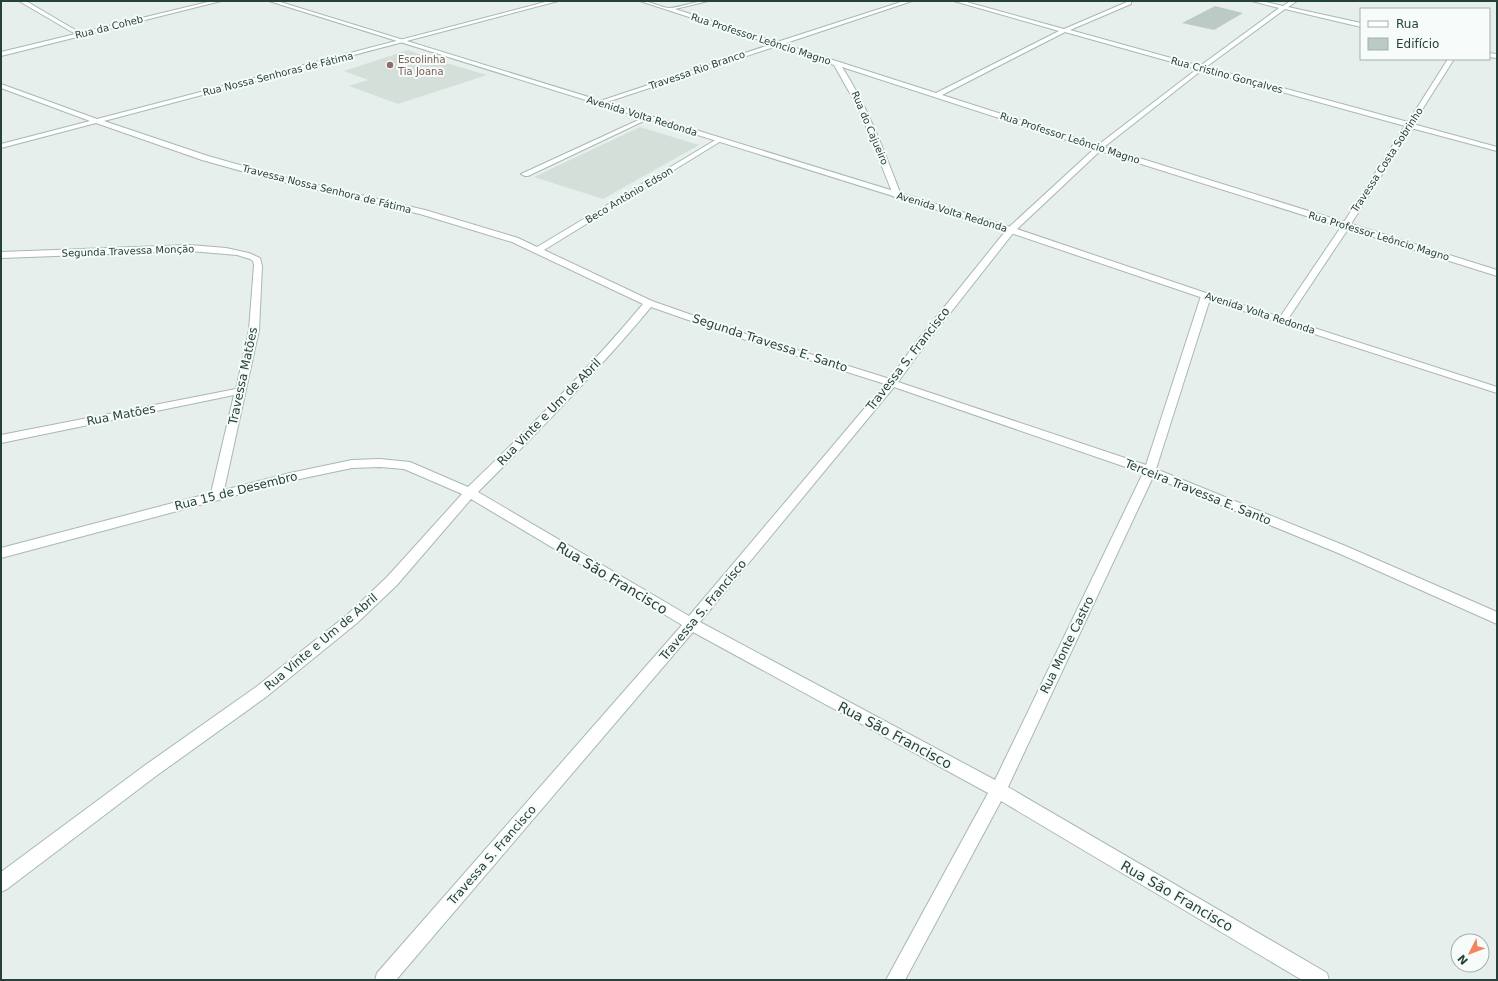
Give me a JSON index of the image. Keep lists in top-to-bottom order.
{
  "streets": {
    "street": [
      "Rua da Coheb",
      "Rua Professor Leôncio Magno",
      "Travessa Rio Branco",
      "Rua Nossa Senhoras de Fátima",
      "Rua Cristino Gonçalves",
      "Avenida Volta Redonda",
      "Rua do Cajueiro",
      "Travessa Costa Sobrinho",
      "Travessa Nossa Senhora de Fátima",
      "Beco Antônio Edson",
      "Segunda Travessa Monção",
      "Segunda Travessa E. Santo",
      "Travessa S. Francisco",
      "Travessa Matões",
      "Rua Vinte e Um de Abril",
      "Rua Matões",
      "Rua 15 de Desembro",
      "Terceira Travessa E. Santo",
      "Rua São Francisco",
      "Rua Monte Castro"
    ]
  },
  "crossings": [
    ["Rua Professor Leôncio Magno", "Travessa Rio Branco"],
    ["Rua Professor Leôncio Magno", "Rua do Cajueiro"],
    ["Rua Professor Leôncio Magno", "Travessa Costa Sobrinho"],
    ["Rua Professor Leôncio Magno", "Travessa S. Francisco"],
    ["Travessa Rio Branco", "Avenida Volta Redonda"],
    ["Rua Nossa Senhoras de Fátima", "Avenida Volta Redonda"],
    ["Rua Nossa Senhoras de Fátima", "Travessa Nossa Senhora de Fátima"],
    ["Rua Cristino Gonçalves", "Travessa Costa Sobrinho"],
    ["Rua Cristino Gonçalves", "Travessa S. Francisco"],
    ["Avenida Volta Redonda", "Rua do Cajueiro"],
    ["Avenida Volta Redonda", "Travessa Costa Sobrinho"],
    ["Avenida Volta Redonda", "Beco Antônio Edson"],
    ["Avenida Volta Redonda", "Travessa S. Francisco"],
    ["Avenida Volta Redonda", "Rua Monte Castro"],
    ["Travessa Nossa Senhora de Fátima", "Beco Antônio Edson"],
    ["Travessa Nossa Senhora de Fátima", "Segunda Travessa E. Santo"],
    ["Travessa Nossa Senhora de Fátima", "Rua Vinte e Um de Abril"],
    ["Segunda Travessa Monção", "Travessa Matões"],
    ["Segunda Travessa E. Santo", "Travessa S. Francisco"],
    ["Segunda Travessa E. Santo", "Rua Vinte e Um de Abril"],
    ["Segunda Travessa E. Santo", "Terceira Travessa E. Santo"],
    ["Travessa S. Francisco", "Terceira Travessa E. Santo"],
    ["Travessa S. Francisco", "Rua São Francisco"],
    ["Travessa Matões", "Rua Matões"],
    ["Travessa Matões", "Rua 15 de Desembro"],
    ["Rua Vinte e Um de Abril", "Rua 15 de Desembro"],
    ["Rua Vinte e Um de Abril", "Rua São Francisco"],
    ["Rua 15 de Desembro", "Rua São Francisco"],
    ["Terceira Travessa E. Santo", "Rua Monte Castro"],
    ["Rua São Francisco", "Rua Monte Castro"]
  ],
  "places": ["Escolinha Tia Joana"],
  "legend": ["Rua", "Edifício"],
  "north": "bottom left"
}
